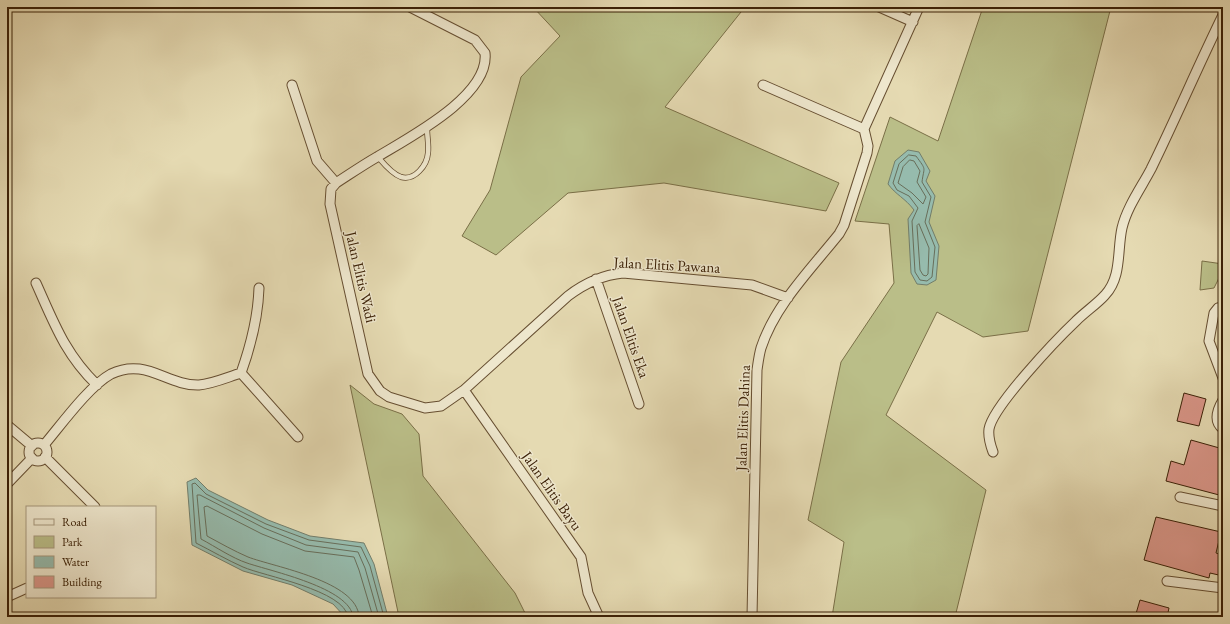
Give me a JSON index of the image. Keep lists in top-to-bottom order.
{
  "streets": {
    "street": [
      "Jalan Elitis Pawana",
      "Jalan Elitis Wadi",
      "Jalan Elitis Eka",
      "Jalan Elitis Dahina",
      "Jalan Elitis Bayu"
    ]
  },
  "crossings": [
    ["Jalan Elitis Pawana", "Jalan Elitis Wadi"],
    ["Jalan Elitis Pawana", "Jalan Elitis Eka"],
    ["Jalan Elitis Pawana", "Jalan Elitis Dahina"],
    ["Jalan Elitis Pawana", "Jalan Elitis Bayu"],
    ["Jalan Elitis Wadi", "Jalan Elitis Bayu"]
  ],
  "legend": [
    "Road",
    "Park",
    "Water",
    "Building"
  ]
}
